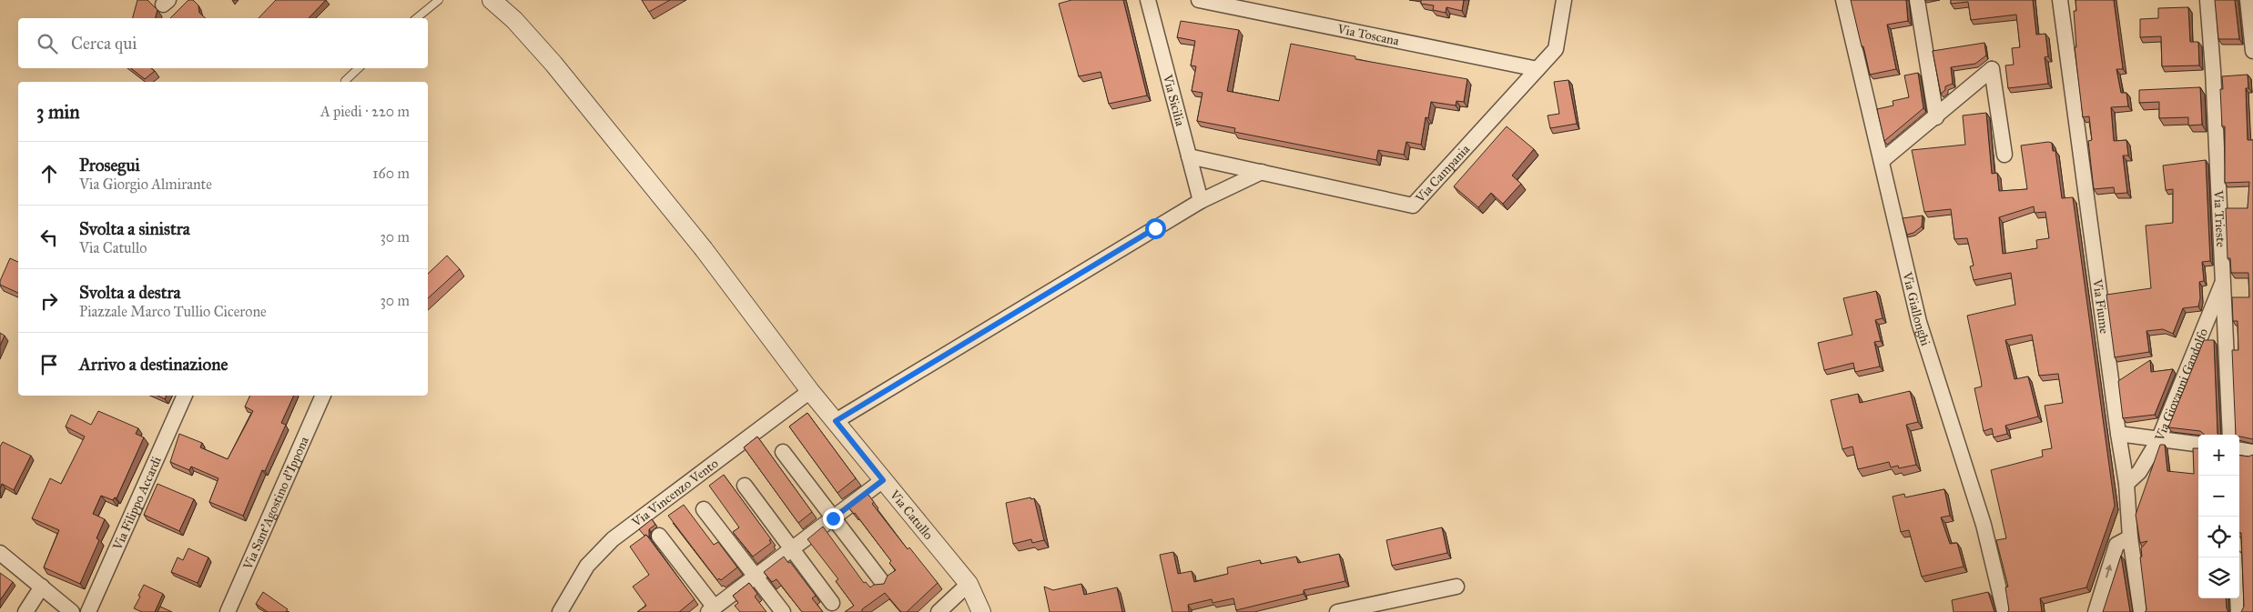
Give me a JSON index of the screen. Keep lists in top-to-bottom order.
{
  "streets": {
    "street": [
      "Via Toscana",
      "Via Sicilia",
      "Via Campania",
      "Via Trieste",
      "Via Fiume",
      "Via Giallonghi",
      "Via Giovanni Gandolfo",
      "Via Vincenzo Vento",
      "Via Filippo Accardi",
      "Via Sant'Agostino d'Ippona",
      "Via Catullo"
    ]
  },
  "crossings": [
    ["Via Toscana", "Via Campania"],
    ["Via Sicilia", "Via Campania"],
    ["Via Trieste", "Via Giovanni Gandolfo"],
    ["Via Fiume", "Via Giovanni Gandolfo"],
    ["Via Vincenzo Vento", "Via Catullo"]
  ],
  "page": {
    "search": "Cerca qui",
    "heading": ["3 min", "A piedi · 220 m"],
    "list": [
      ["Prosegui", "Via Giorgio Almirante", "160 m"],
      ["Svolta a sinistra", "Via Catullo", "30 m"],
      ["Svolta a destra", "Piazzale Marco Tullio Cicerone", "30 m"],
      "Arrivo a destinazione"
    ],
    "map_buttons": ["+", "−"]
  }
}
